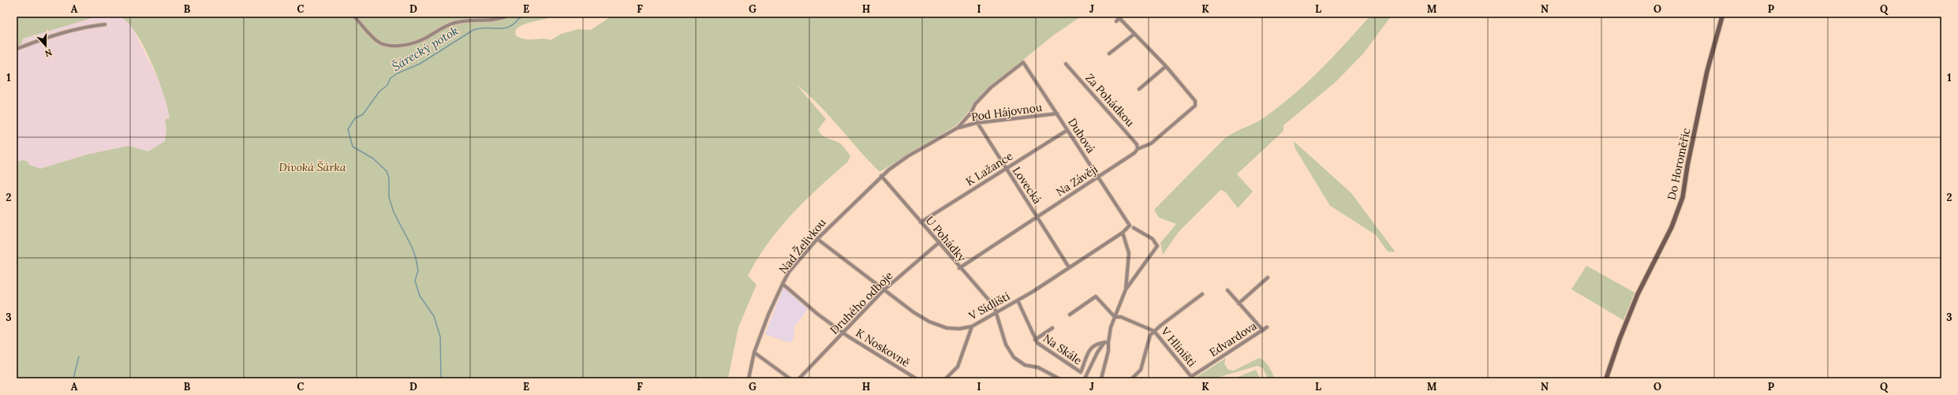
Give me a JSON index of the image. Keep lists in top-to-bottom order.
{
  "streets": {
    "street": [
      "Za Pohádkou",
      "Pod Hájovnou",
      "Dubová",
      "Do Horoměřic",
      "K Lažance",
      "Na Závěji",
      "Lovecká",
      "U Pohádky",
      "Nad Želivkou",
      "Druhého odboje",
      "V Sídlišti",
      "Edvardova",
      "V Hliništi",
      "K Noskovně",
      "Na Skále"
    ]
  },
  "crossings": [
    ["Za Pohádkou", "Na Závěji"],
    ["Pod Hájovnou", "Dubová"],
    ["Pod Hájovnou", "Lovecká"],
    ["Pod Hájovnou", "U Pohádky"],
    ["Pod Hájovnou", "Nad Želivkou"],
    ["Dubová", "K Lažance"],
    ["Dubová", "Na Závěji"],
    ["Dubová", "V Sídlišti"],
    ["K Lažance", "Lovecká"],
    ["K Lažance", "U Pohádky"],
    ["Na Závěji", "Lovecká"],
    ["Na Závěji", "U Pohádky"],
    ["Lovecká", "V Sídlišti"],
    ["U Pohádky", "Nad Želivkou"],
    ["U Pohádky", "Druhého odboje"],
    ["U Pohádky", "V Sídlišti"],
    ["Nad Želivkou", "V Sídlišti"],
    ["Nad Želivkou", "K Noskovně"],
    ["Druhého odboje", "V Sídlišti"],
    ["Druhého odboje", "K Noskovně"],
    ["V Sídlišti", "Na Skále"],
    ["Edvardova", "V Hliništi"]
  ],
  "water": ["Šárecký potok"],
  "parks": ["Divoká Šárka"],
  "north": "bottom",
  "grid": {
    "columns": [
      "A",
      "B",
      "C",
      "D",
      "E",
      "F",
      "G",
      "H",
      "I",
      "J",
      "K",
      "L",
      "M",
      "N",
      "O",
      "P",
      "Q"
    ],
    "rows": ["1", "2", "3"]
  }
}
